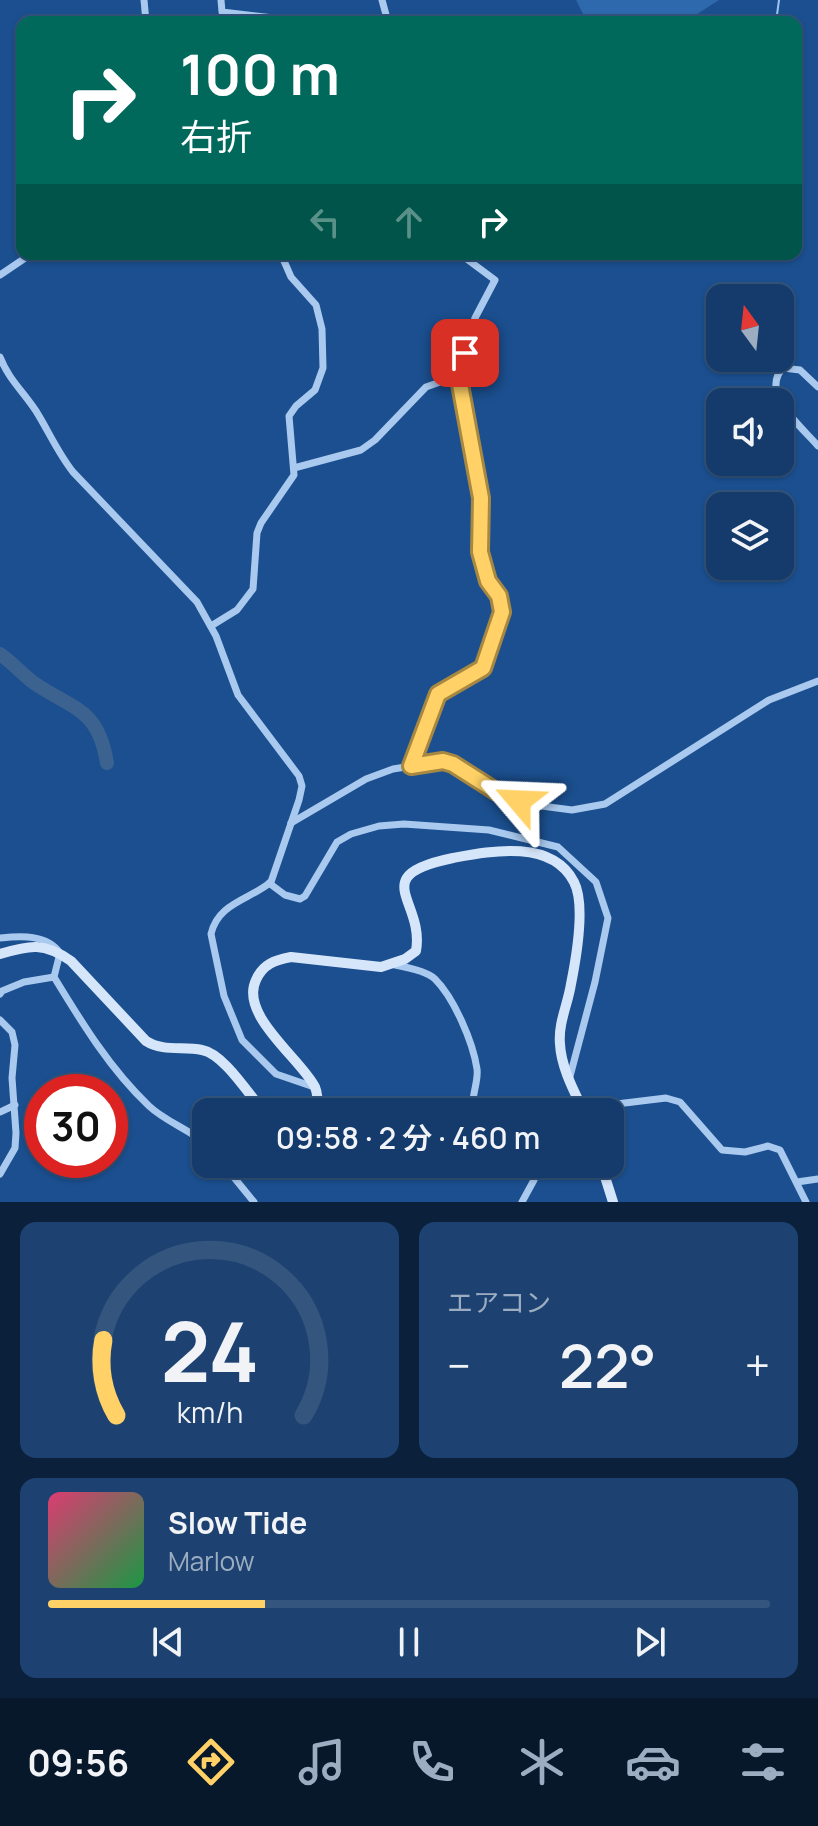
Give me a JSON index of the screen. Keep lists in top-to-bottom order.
{
  "north": "top",
  "page": {
    "turn": ["100 m", "右折"],
    "limit": "30",
    "trip": "09:58 · 2 分 · 460 m",
    "tile": "エアコン",
    "heat": ["−", "22°", "+"],
    "song": ["Slow Tide", "Marlow"],
    "tabs": "09:56",
    "gauge": ["24", "km/h"]
  }
}
